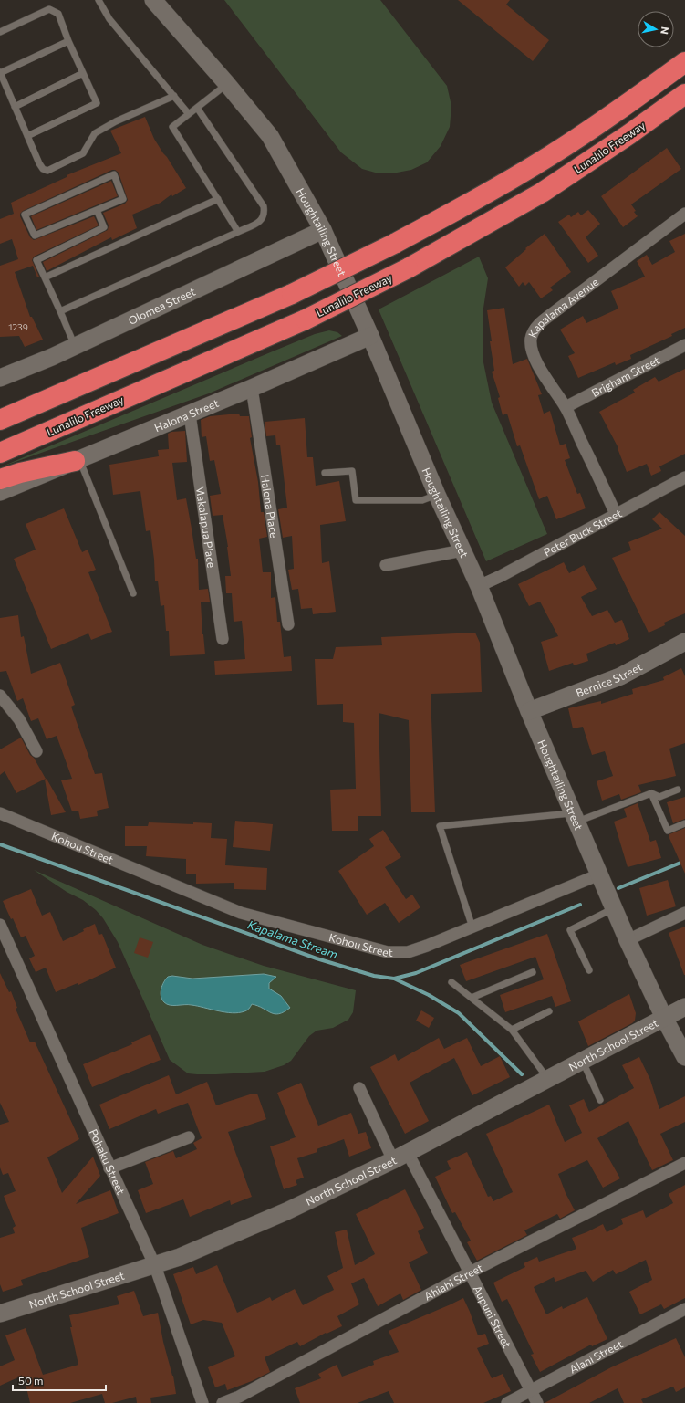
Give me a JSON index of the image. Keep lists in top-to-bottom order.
{
  "streets": {
    "highway": ["Lunalilo Freeway"],
    "main road": [
      "Houghtailing Street",
      "Olomea Street",
      "Halona Street",
      "Bernice Street",
      "North School Street"
    ],
    "street": [
      "Kapalama Avenue",
      "Brigham Street",
      "Halona Place",
      "Makalapua Place",
      "Peter Buck Street",
      "Kohou Street",
      "Pohaku Street",
      "Ahiahi Street",
      "Aupuni Street",
      "Alani Street"
    ]
  },
  "crossings": [
    ["Houghtailing Street", "Olomea Street"],
    ["Houghtailing Street", "Halona Street"],
    ["Houghtailing Street", "Peter Buck Street"],
    ["Houghtailing Street", "Bernice Street"],
    ["Houghtailing Street", "Kohou Street"],
    ["Houghtailing Street", "North School Street"],
    ["Kapalama Avenue", "Brigham Street"],
    ["Kapalama Avenue", "Peter Buck Street"],
    ["Halona Street", "Halona Place"],
    ["Halona Street", "Makalapua Place"],
    ["North School Street", "Pohaku Street"],
    ["North School Street", "Aupuni Street"],
    ["Ahiahi Street", "Aupuni Street"],
    ["Aupuni Street", "Alani Street"]
  ],
  "water": ["Kapalama Stream"],
  "house_numbers": ["1239"],
  "scale_bar": "50 m",
  "north": "right"
}
